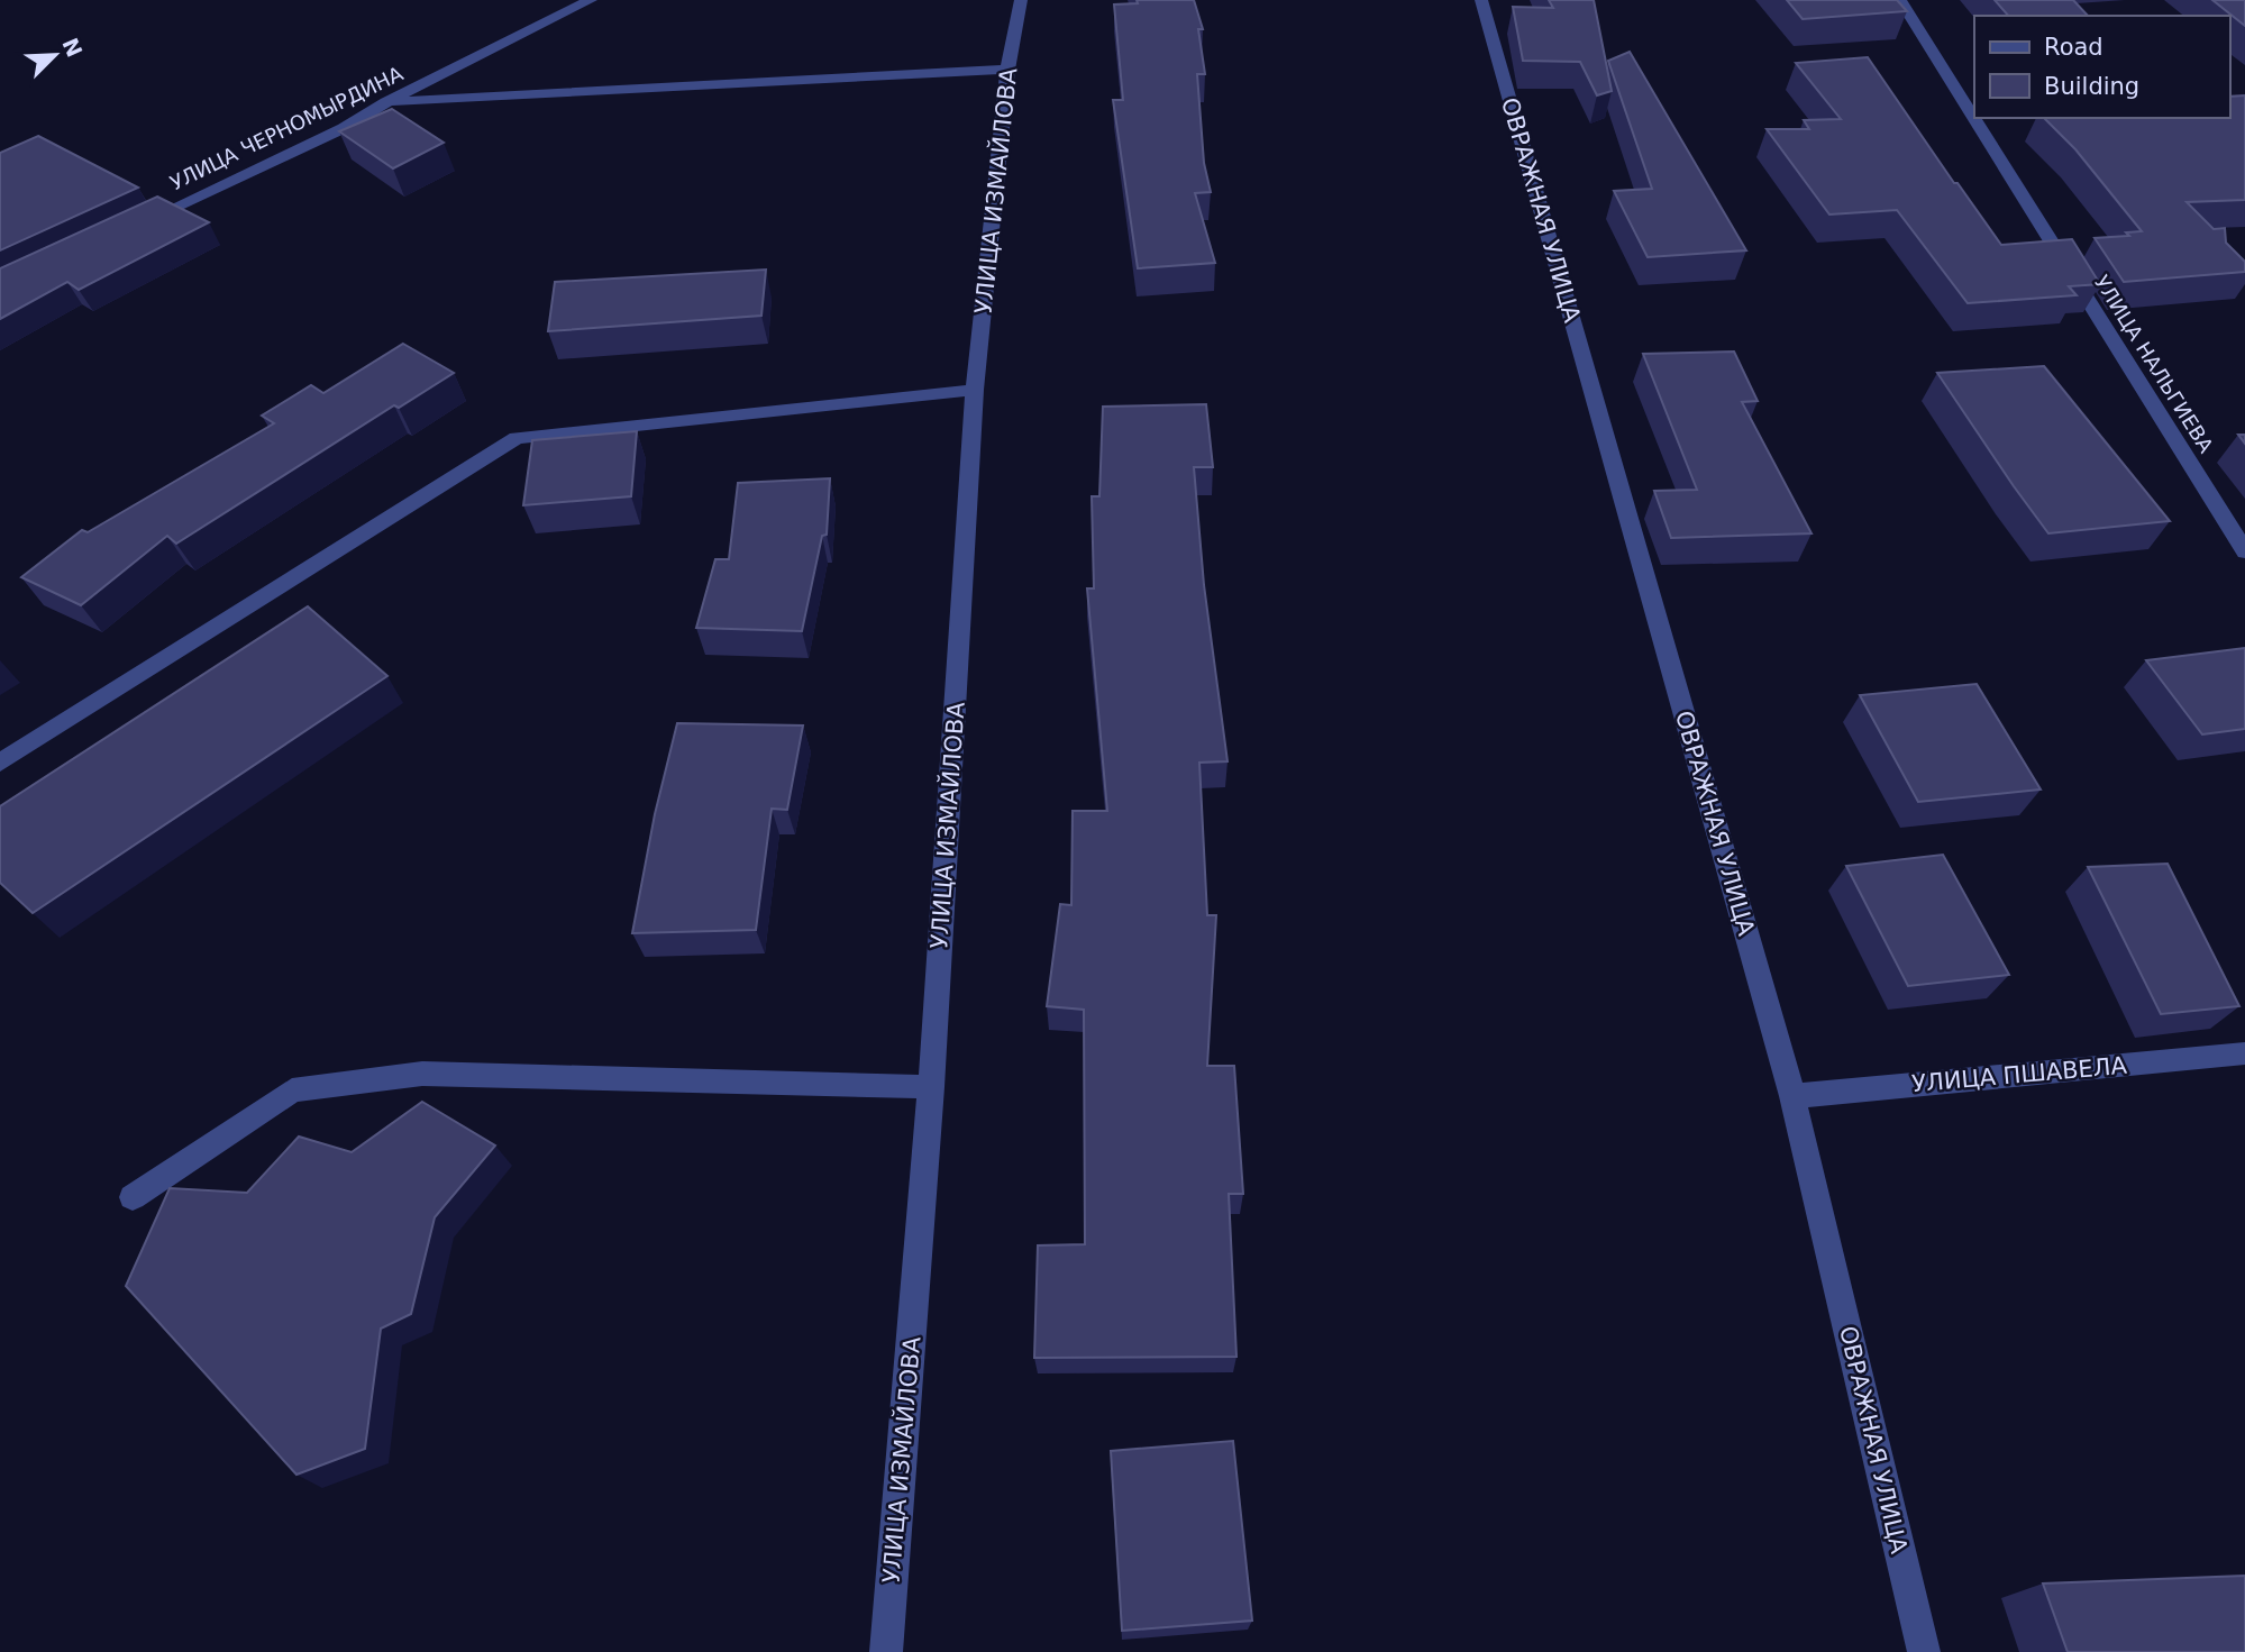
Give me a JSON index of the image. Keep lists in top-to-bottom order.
{
  "streets": {
    "street": [
      "УЛИЦА ЧЕРНОМЫРДИНА",
      "УЛИЦА ИЗМАЙЛОВА",
      "ОВРАЖНАЯ УЛИЦА",
      "УЛИЦА НАЛЬГИЕВА",
      "УЛИЦА ПШАВЕЛА"
    ]
  },
  "crossings": [
    ["ОВРАЖНАЯ УЛИЦА", "УЛИЦА ПШАВЕЛА"]
  ],
  "legend": ["Road", "Building"],
  "north": "top right"
}
